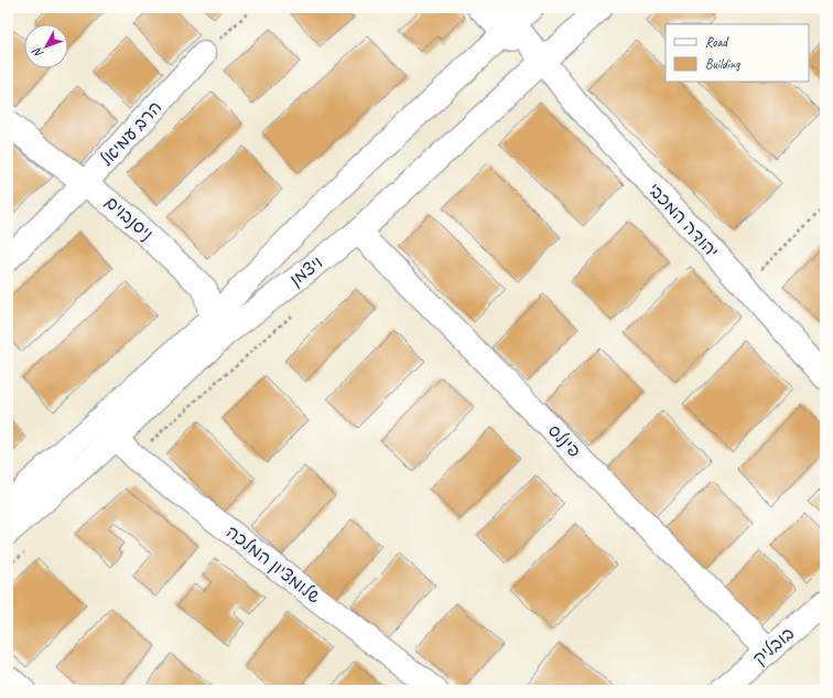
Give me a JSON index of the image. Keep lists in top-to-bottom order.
{
  "streets": {
    "street": [
      "הרב עמיאל",
      "ניסנבוים",
      "יהודה המכבי",
      "ויצמן",
      "פינלס",
      "שלומציון המלכה",
      "בובליק"
    ]
  },
  "crossings": [
    ["הרב עמיאל", "ניסנבוים"],
    ["ניסנבוים", "ויצמן"],
    ["יהודה המכבי", "ויצמן"],
    ["ויצמן", "פינלס"],
    ["ויצמן", "שלומציון המלכה"],
    ["פינלס", "בובליק"]
  ],
  "legend": ["Road", "Building"],
  "north": "bottom left"
}
